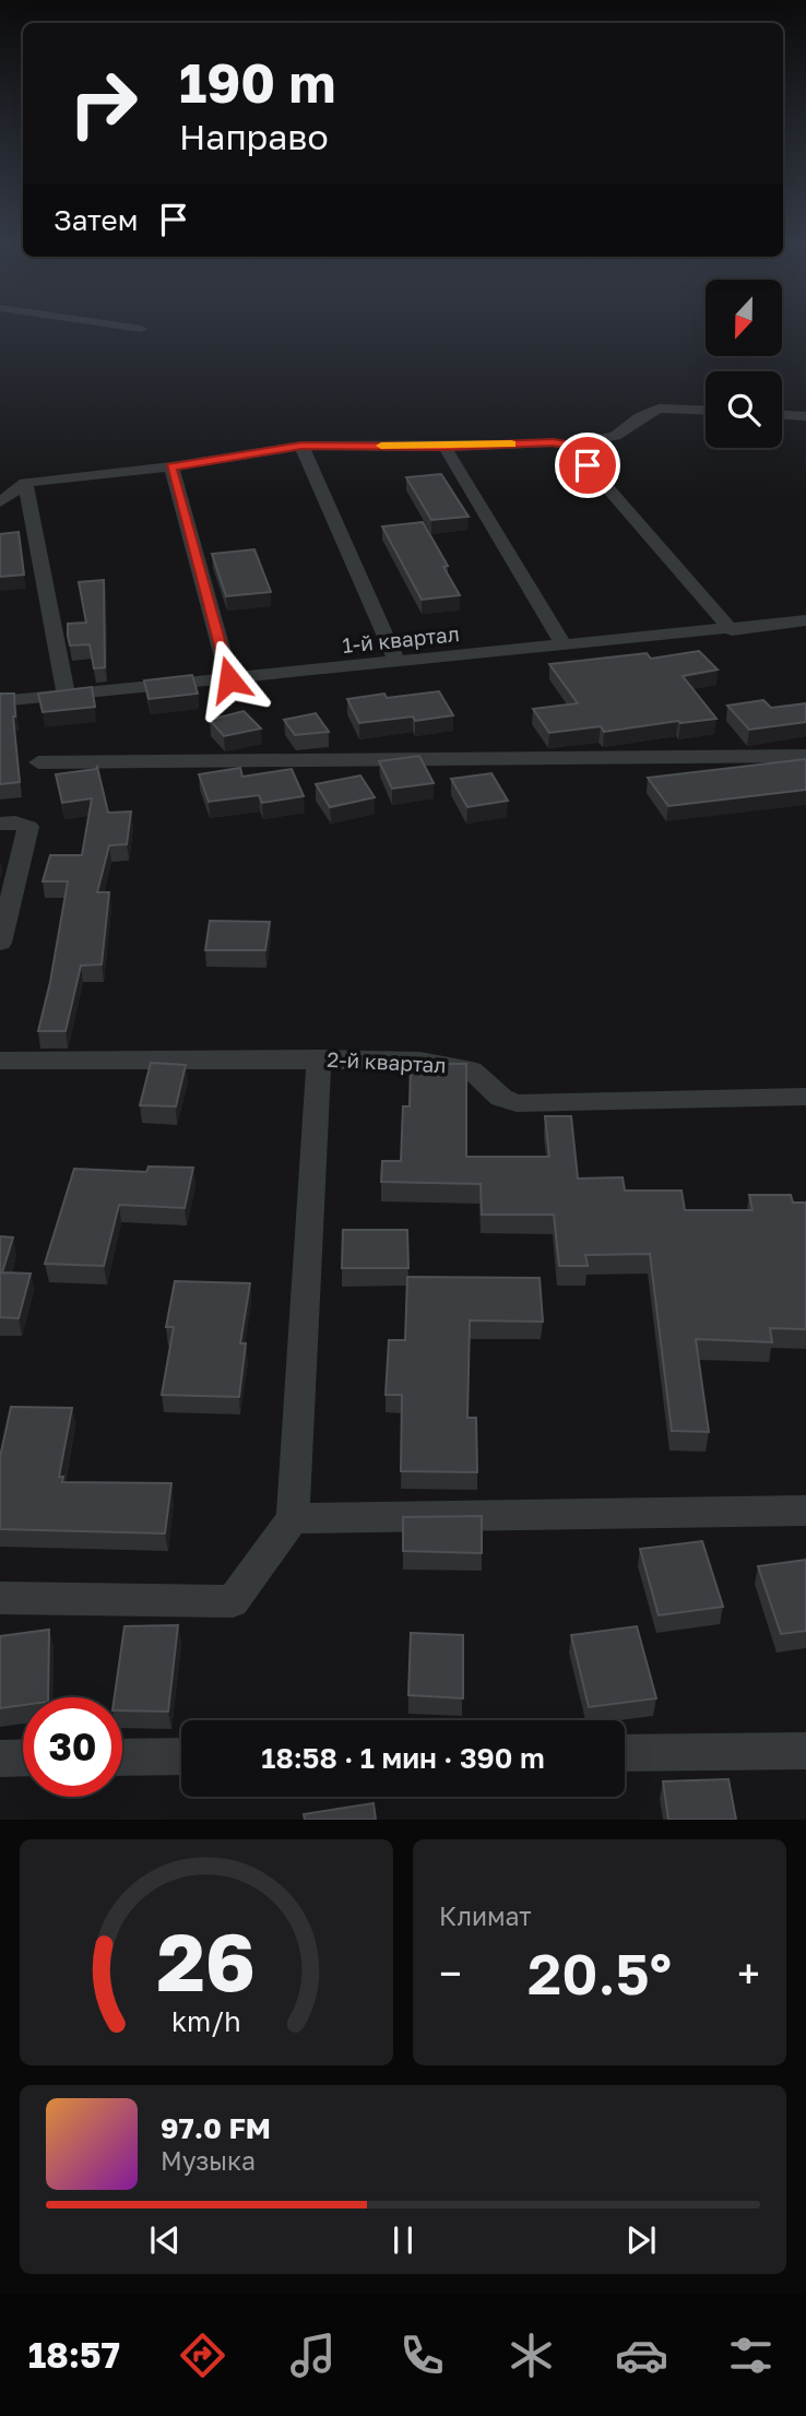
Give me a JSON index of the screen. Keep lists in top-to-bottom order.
{
  "streets": {
    "street": ["1-й квартал", "2-й квартал"]
  },
  "north": "bottom",
  "page": {
    "turn": ["190 m", "Направо"],
    "then": "Затем",
    "limit": "30",
    "trip": "18:58 · 1 мин · 390 m",
    "tile": "Климат",
    "heat": ["−", "20.5°", "+"],
    "song": ["97.0 FM", "Музыка"],
    "tabs": "18:57",
    "gauge": ["26", "km/h"]
  }
}
